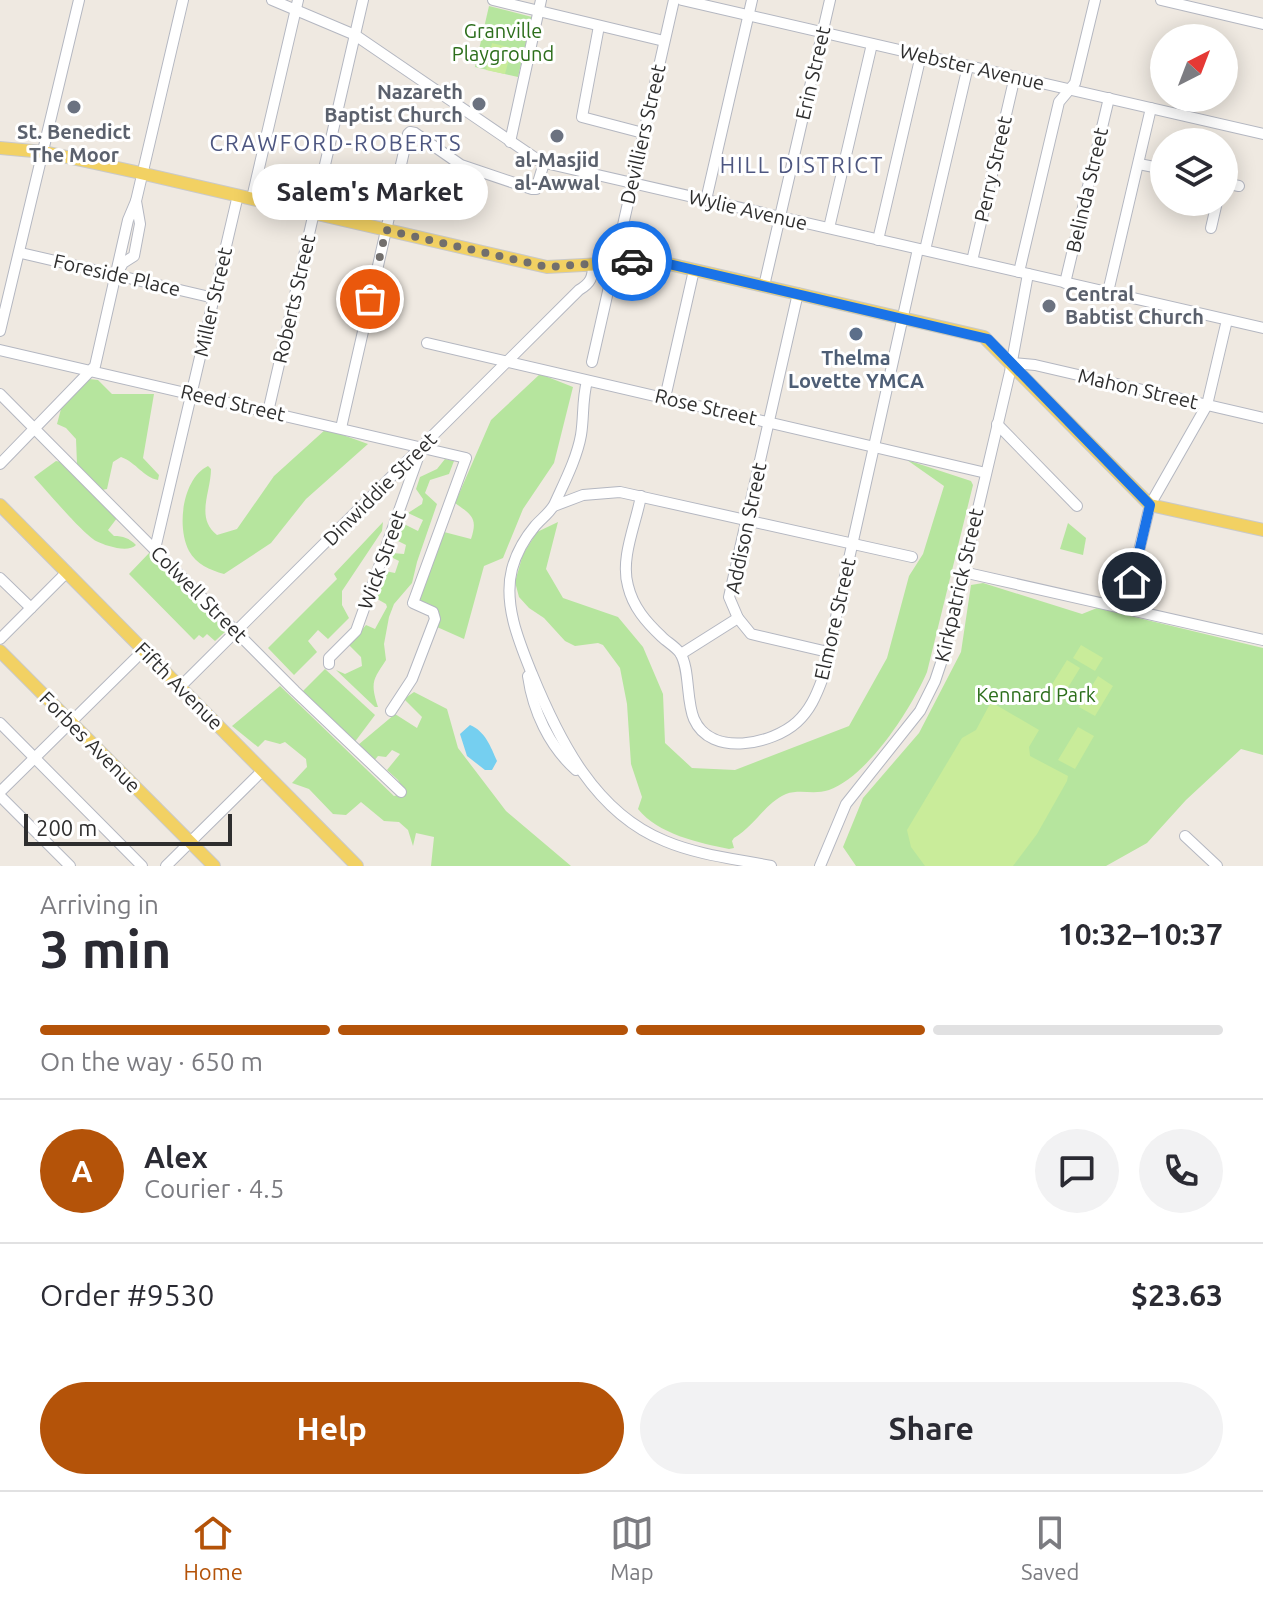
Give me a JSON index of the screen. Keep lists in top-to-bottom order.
{
  "streets": {
    "main road": ["Fifth Avenue", "Forbes Avenue"],
    "street": [
      "Webster Avenue",
      "Erin Street",
      "Devilliers Street",
      "Perry Street",
      "Belinda Street",
      "Wylie Avenue",
      "Foreside Place",
      "Roberts Street",
      "Miller Street",
      "Mahon Street",
      "Reed Street",
      "Rose Street",
      "Dinwiddie Street",
      "Addison Street",
      "Wick Street",
      "Kirkpatrick Street",
      "Colwell Street",
      "Elmore Street"
    ]
  },
  "crossings": [
    ["Webster Avenue", "Erin Street"],
    ["Webster Avenue", "Perry Street"],
    ["Webster Avenue", "Belinda Street"],
    ["Webster Avenue", "Kirkpatrick Street"],
    ["Webster Avenue", "Elmore Street"],
    ["Erin Street", "Wylie Avenue"],
    ["Devilliers Street", "Wylie Avenue"],
    ["Perry Street", "Wylie Avenue"],
    ["Belinda Street", "Wylie Avenue"],
    ["Wylie Avenue", "Roberts Street"],
    ["Wylie Avenue", "Kirkpatrick Street"],
    ["Wylie Avenue", "Elmore Street"],
    ["Foreside Place", "Miller Street"],
    ["Roberts Street", "Reed Street"],
    ["Miller Street", "Reed Street"],
    ["Miller Street", "Colwell Street"],
    ["Mahon Street", "Kirkpatrick Street"],
    ["Reed Street", "Dinwiddie Street"],
    ["Reed Street", "Wick Street"],
    ["Rose Street", "Dinwiddie Street"],
    ["Rose Street", "Addison Street"],
    ["Rose Street", "Kirkpatrick Street"],
    ["Rose Street", "Elmore Street"],
    ["Dinwiddie Street", "Wick Street"],
    ["Dinwiddie Street", "Colwell Street"],
    ["Dinwiddie Street", "Fifth Avenue"],
    ["Addison Street", "Elmore Street"]
  ],
  "districts": ["CRAWFORD-ROBERTS", "HILL DISTRICT"],
  "parks": ["Granville Playground", "Kennard Park"],
  "places": [
    "Nazareth Baptist Church",
    "St. Benedict The Moor",
    "al-Masjid al-Awwal",
    "Salem's Market",
    "Central Babtist Church",
    "Thelma Lovette YMCA"
  ],
  "scale_bar": "200 m",
  "north": "top right",
  "page": {
    "bubble": "Salem's Market",
    "scale": "200 m",
    "heading": ["3 min", "Arriving in", "10:32–10:37"],
    "panel": [
      "Alex",
      "Courier · 4.5",
      "Order #9530",
      "$23.63"
    ],
    "bar": "On the way · 650 m",
    "round": "A",
    "buttons": ["Help", "Share"],
    "tabs": ["Home", "Map", "Saved"]
  }
}
